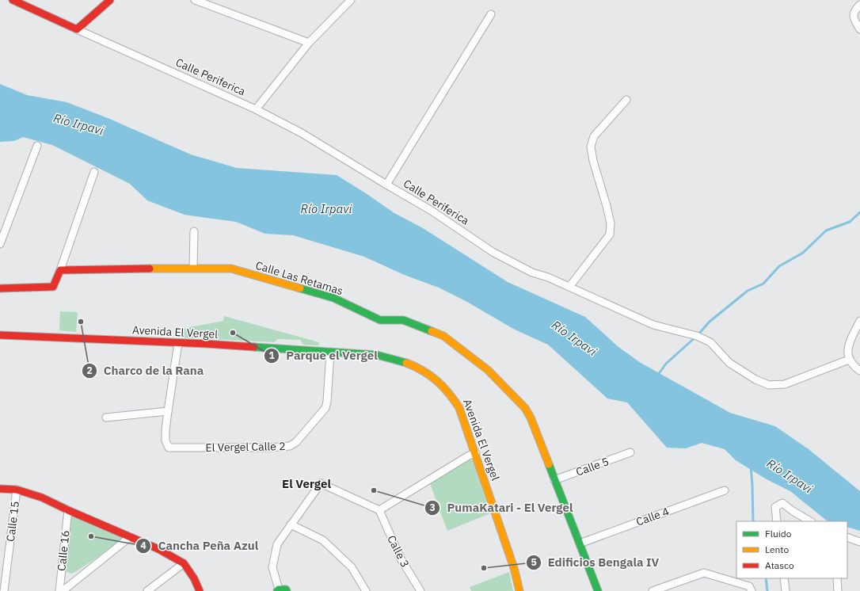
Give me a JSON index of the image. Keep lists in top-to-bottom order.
{
  "streets": {
    "street": [
      "Calle Periferica",
      "Calle Las Retamas",
      "Avenida El Vergel",
      "El Vergel Calle 2",
      "Calle 5",
      "Calle 4",
      "Calle 15",
      "Calle 16",
      "Calle 3"
    ]
  },
  "crossings": [
    ["Calle Las Retamas", "Calle 5"],
    ["Calle Las Retamas", "Calle 4"],
    ["Avenida El Vergel", "El Vergel Calle 2"]
  ],
  "districts": ["El Vergel"],
  "water": ["Río Irpavi"],
  "places": [
    "Charco de la Rana",
    "Parque el Vergel",
    "PumaKatari - El Vergel",
    "Cancha Peña Azul",
    "Edificios Bengala IV"
  ],
  "legend": ["Fluido", "Lento", "Atasco"]
}
